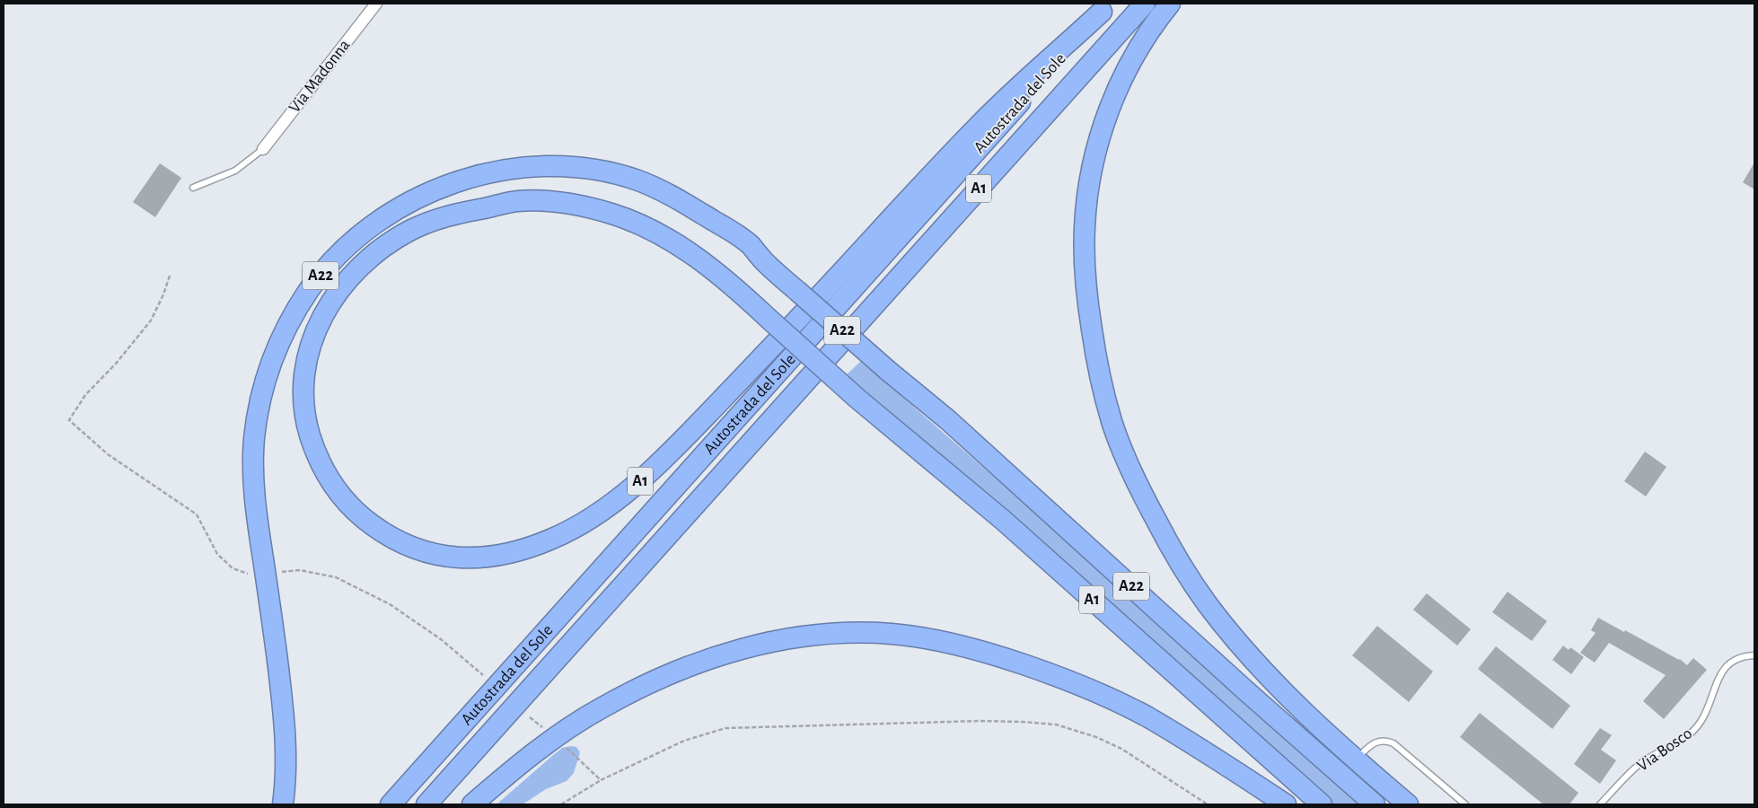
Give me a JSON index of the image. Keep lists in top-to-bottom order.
{
  "streets": {
    "highway": ["Autostrada del Sole", "A1", "A22"],
    "street": ["Via Madonna"],
    "lane": ["Via Bosco"]
  },
  "crossings": [
    ["Autostrada del Sole", "A1"]
  ]
}
